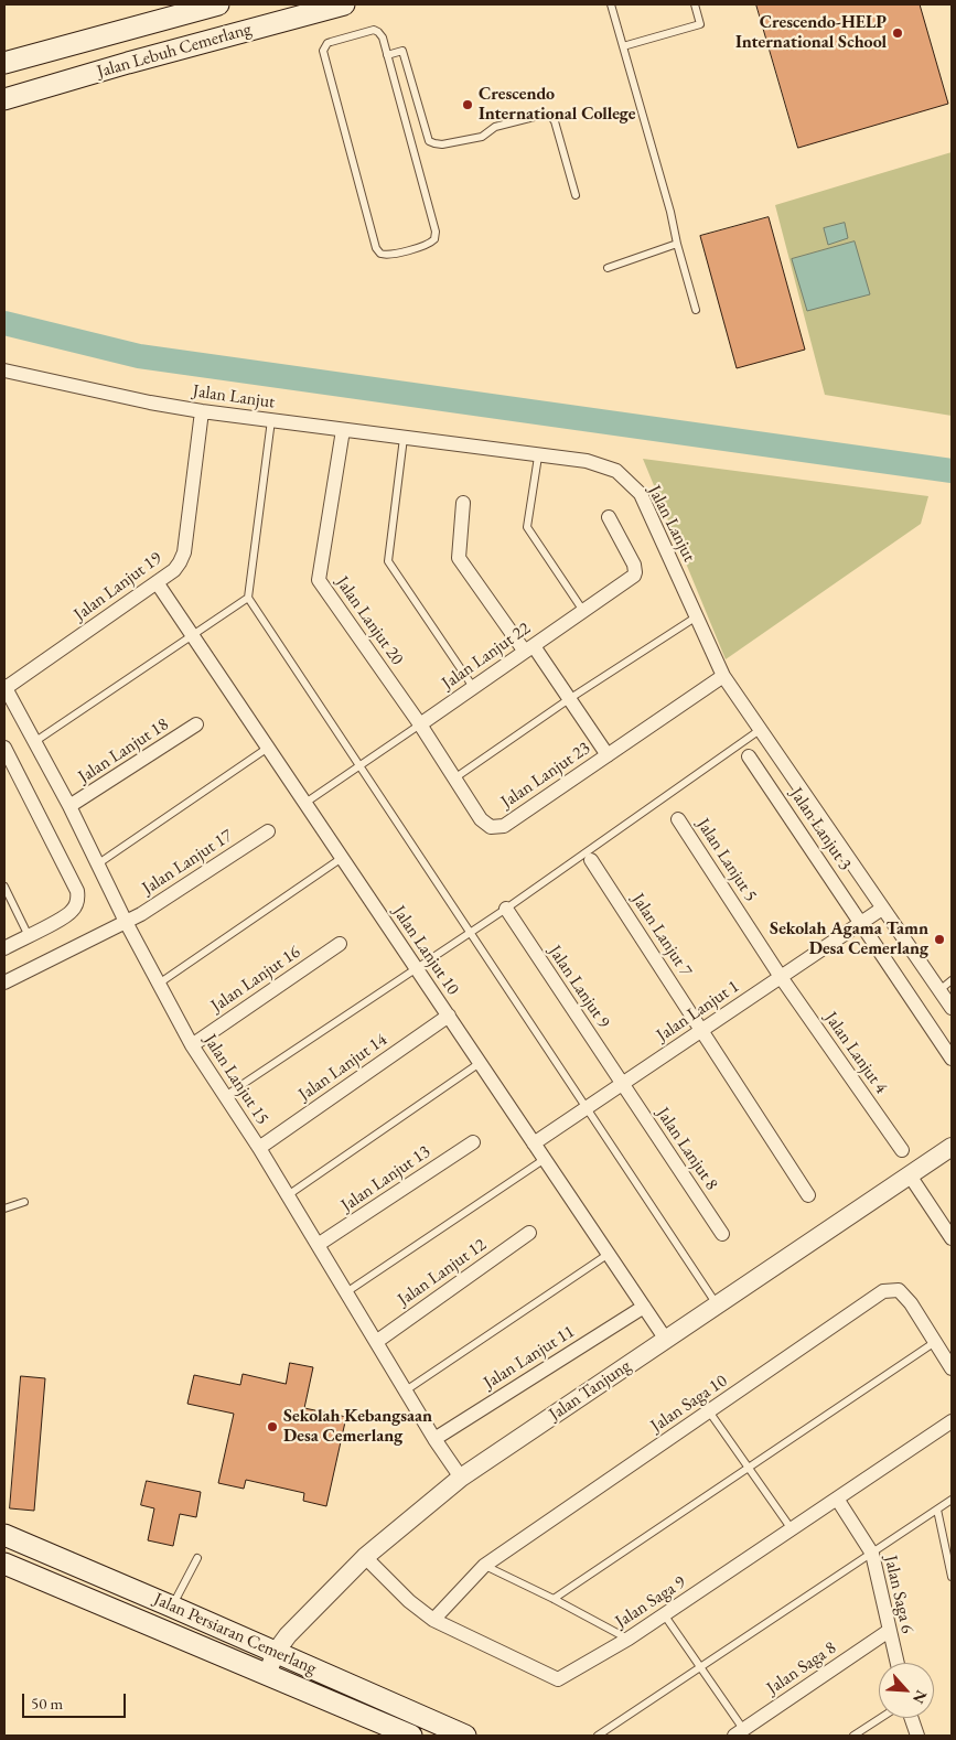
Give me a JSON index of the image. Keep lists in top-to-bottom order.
{
  "streets": {
    "main road": ["Jalan Lebuh Cemerlang", "Jalan Persiaran Cemerlang"],
    "street": [
      "Jalan Lanjut",
      "Jalan Lanjut 19",
      "Jalan Lanjut 20",
      "Jalan Lanjut 22",
      "Jalan Lanjut 18",
      "Jalan Lanjut 23",
      "Jalan Lanjut 3",
      "Jalan Lanjut 5",
      "Jalan Lanjut 17",
      "Jalan Lanjut 7",
      "Jalan Lanjut 10",
      "Jalan Lanjut 16",
      "Jalan Lanjut 9",
      "Jalan Lanjut 1",
      "Jalan Lanjut 4",
      "Jalan Lanjut 14",
      "Jalan Lanjut 15",
      "Jalan Lanjut 8",
      "Jalan Lanjut 13",
      "Jalan Lanjut 12",
      "Jalan Lanjut 11",
      "Jalan Tanjung",
      "Jalan Saga 10",
      "Jalan Saga 6",
      "Jalan Saga 9",
      "Jalan Saga 8"
    ]
  },
  "crossings": [
    ["Jalan Lanjut", "Jalan Lanjut 19"],
    ["Jalan Lanjut", "Jalan Lanjut 20"],
    ["Jalan Lanjut", "Jalan Lanjut 23"],
    ["Jalan Lanjut", "Jalan Lanjut 1"],
    ["Jalan Lanjut 19", "Jalan Lanjut 10"],
    ["Jalan Lanjut 19", "Jalan Lanjut 15"],
    ["Jalan Lanjut 20", "Jalan Lanjut 22"],
    ["Jalan Lanjut 20", "Jalan Lanjut 23"],
    ["Jalan Lanjut 22", "Jalan Lanjut 23"],
    ["Jalan Lanjut 22", "Jalan Lanjut 10"],
    ["Jalan Lanjut 18", "Jalan Lanjut 15"],
    ["Jalan Lanjut 3", "Jalan Lanjut 1"],
    ["Jalan Lanjut 5", "Jalan Lanjut 1"],
    ["Jalan Lanjut 5", "Jalan Lanjut 4"],
    ["Jalan Lanjut 17", "Jalan Lanjut 15"],
    ["Jalan Lanjut 7", "Jalan Lanjut 1"],
    ["Jalan Lanjut 10", "Jalan Lanjut 1"],
    ["Jalan Lanjut 10", "Jalan Lanjut 14"],
    ["Jalan Lanjut 10", "Jalan Lanjut 11"],
    ["Jalan Lanjut 10", "Jalan Tanjung"],
    ["Jalan Lanjut 16", "Jalan Lanjut 15"],
    ["Jalan Lanjut 9", "Jalan Lanjut 1"],
    ["Jalan Lanjut 9", "Jalan Lanjut 8"],
    ["Jalan Lanjut 1", "Jalan Lanjut 4"],
    ["Jalan Lanjut 1", "Jalan Lanjut 8"],
    ["Jalan Lanjut 14", "Jalan Lanjut 15"],
    ["Jalan Lanjut 15", "Jalan Lanjut 13"],
    ["Jalan Lanjut 15", "Jalan Lanjut 12"],
    ["Jalan Lanjut 15", "Jalan Lanjut 11"],
    ["Jalan Lanjut 15", "Jalan Tanjung"],
    ["Jalan Tanjung", "Jalan Saga 9"],
    ["Jalan Tanjung", "Jalan Persiaran Cemerlang"],
    ["Jalan Saga 10", "Jalan Saga 9"],
    ["Jalan Saga 6", "Jalan Saga 9"],
    ["Jalan Saga 6", "Jalan Saga 8"]
  ],
  "places": [
    "Crescendo-HELP International School",
    "Crescendo International College",
    "Sekolah Agama Tamn Desa Cemerlang",
    "Sekolah Kebangsaan Desa Cemerlang"
  ],
  "scale_bar": "50 m",
  "north": "bottom right"
}
